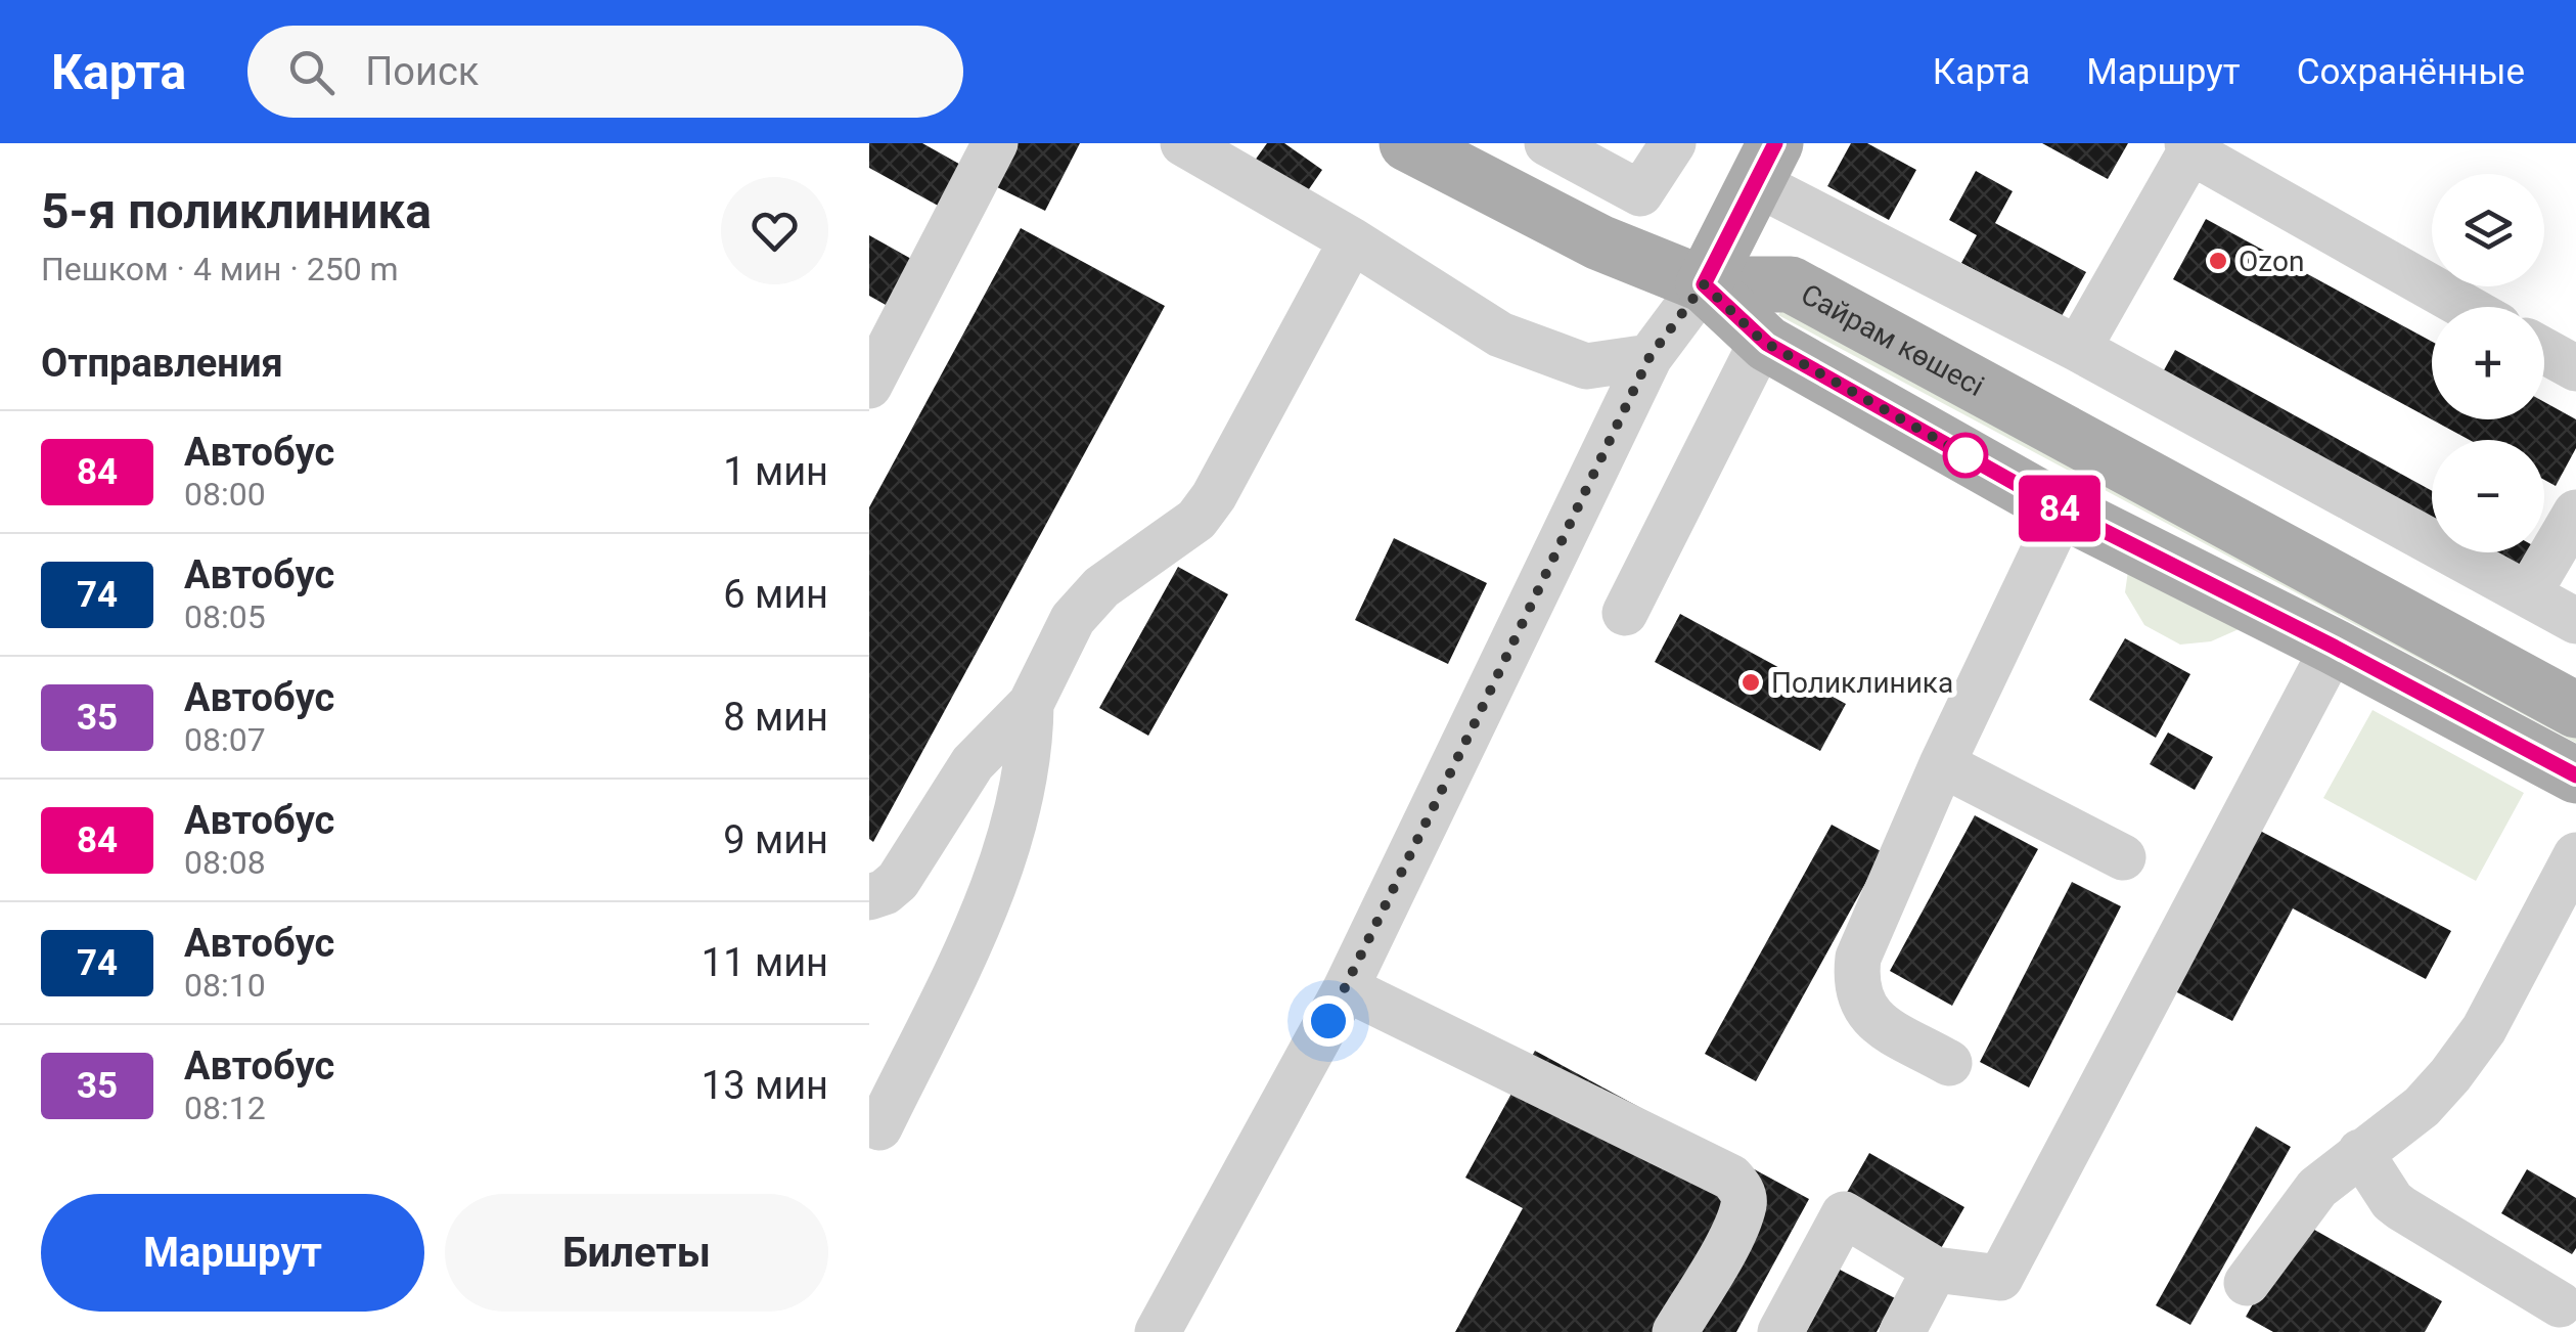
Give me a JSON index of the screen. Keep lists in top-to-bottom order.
{
  "streets": {
    "main road": ["Сайрам көшесі"]
  },
  "places": ["Ozon", "Поликлиника"],
  "lines": ["bus line 84"],
  "page": {
    "header": "Карта",
    "search": "Поиск",
    "nav": ["Карта", "Маршрут", "Сохранённые"],
    "heading": [
      ["5-я поликлиника", "Пешком · 4 мин · 250 m"],
      "Отправления"
    ],
    "on_map": "84",
    "map_buttons": ["+", "−"],
    "list": [
      {
        "mark": "84",
        "name": "Автобус",
        "note": "08:00",
        "value": "1 мин"
      },
      {
        "mark": "74",
        "name": "Автобус",
        "note": "08:05",
        "value": "6 мин"
      },
      {
        "mark": "35",
        "name": "Автобус",
        "note": "08:07",
        "value": "8 мин"
      },
      {
        "mark": "84",
        "name": "Автобус",
        "note": "08:08",
        "value": "9 мин"
      },
      {
        "mark": "74",
        "name": "Автобус",
        "note": "08:10",
        "value": "11 мин"
      },
      {
        "mark": "35",
        "name": "Автобус",
        "note": "08:12",
        "value": "13 мин"
      }
    ],
    "buttons": ["Маршрут", "Билеты"]
  }
}
